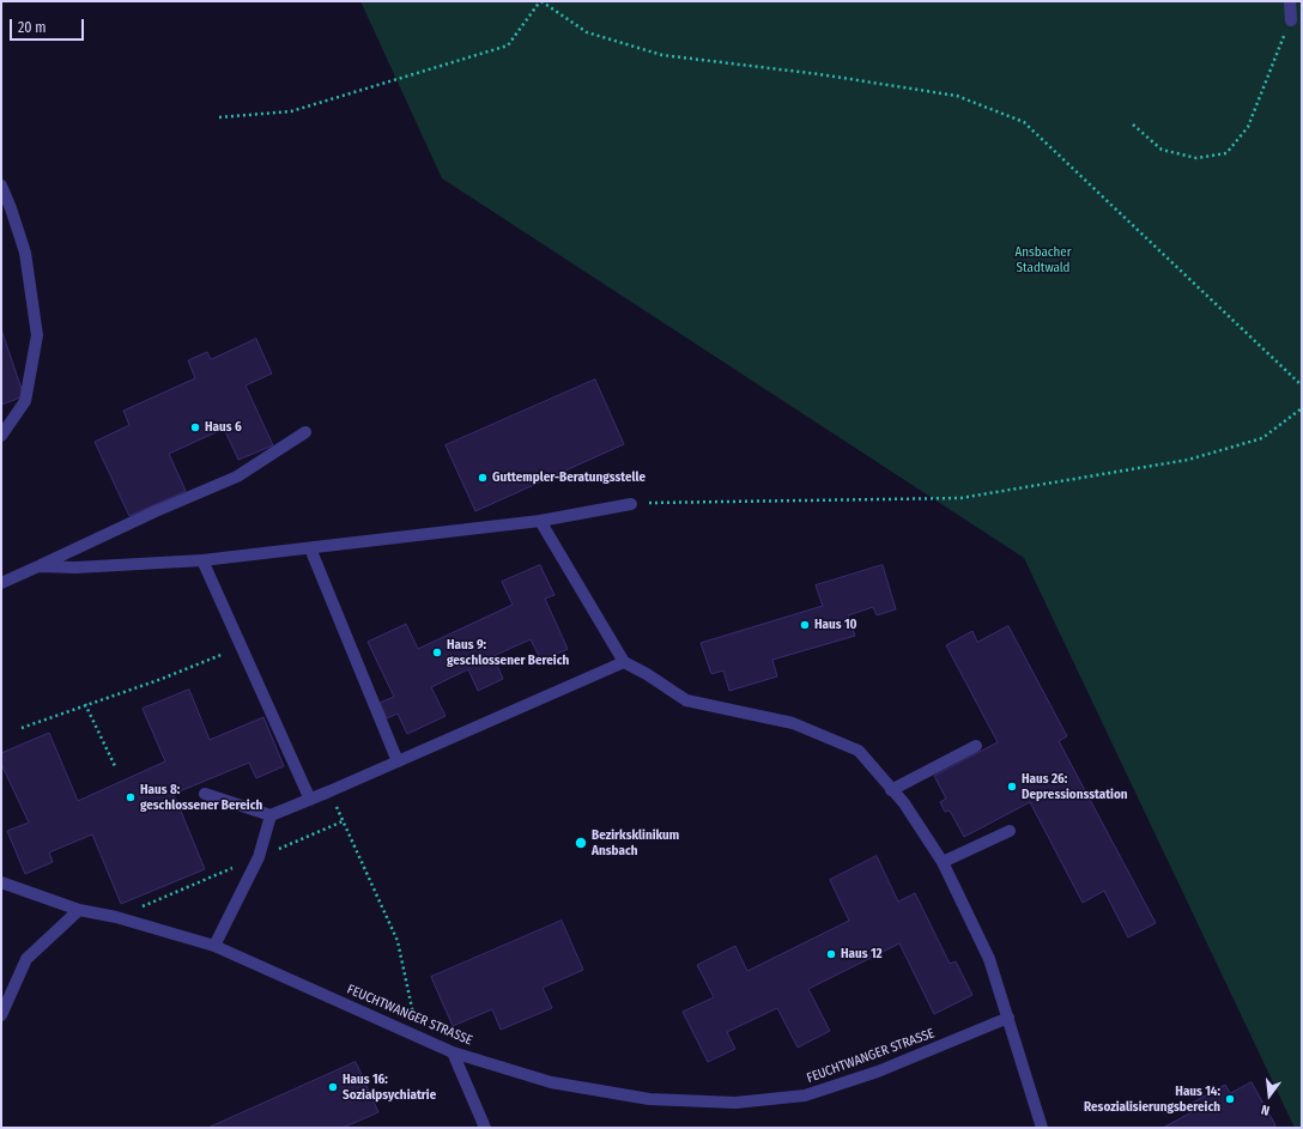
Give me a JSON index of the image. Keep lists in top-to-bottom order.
{
  "streets": {
    "lane": ["FEUCHTWANGER STRASSE"]
  },
  "parks": ["Ansbacher Stadtwald"],
  "places": [
    "Haus 6",
    "Guttempler-Beratungsstelle",
    "Haus 10",
    "Haus 9: geschlossener Bereich",
    "Haus 26: Depressionsstation",
    "Haus 8: geschlossener Bereich",
    "Bezirksklinikum Ansbach",
    "Haus 12",
    "Haus 16: Sozialpsychiatrie",
    "Haus 14: Resozialisierungsbereich"
  ],
  "scale_bar": "20 m",
  "north": "bottom"
}
